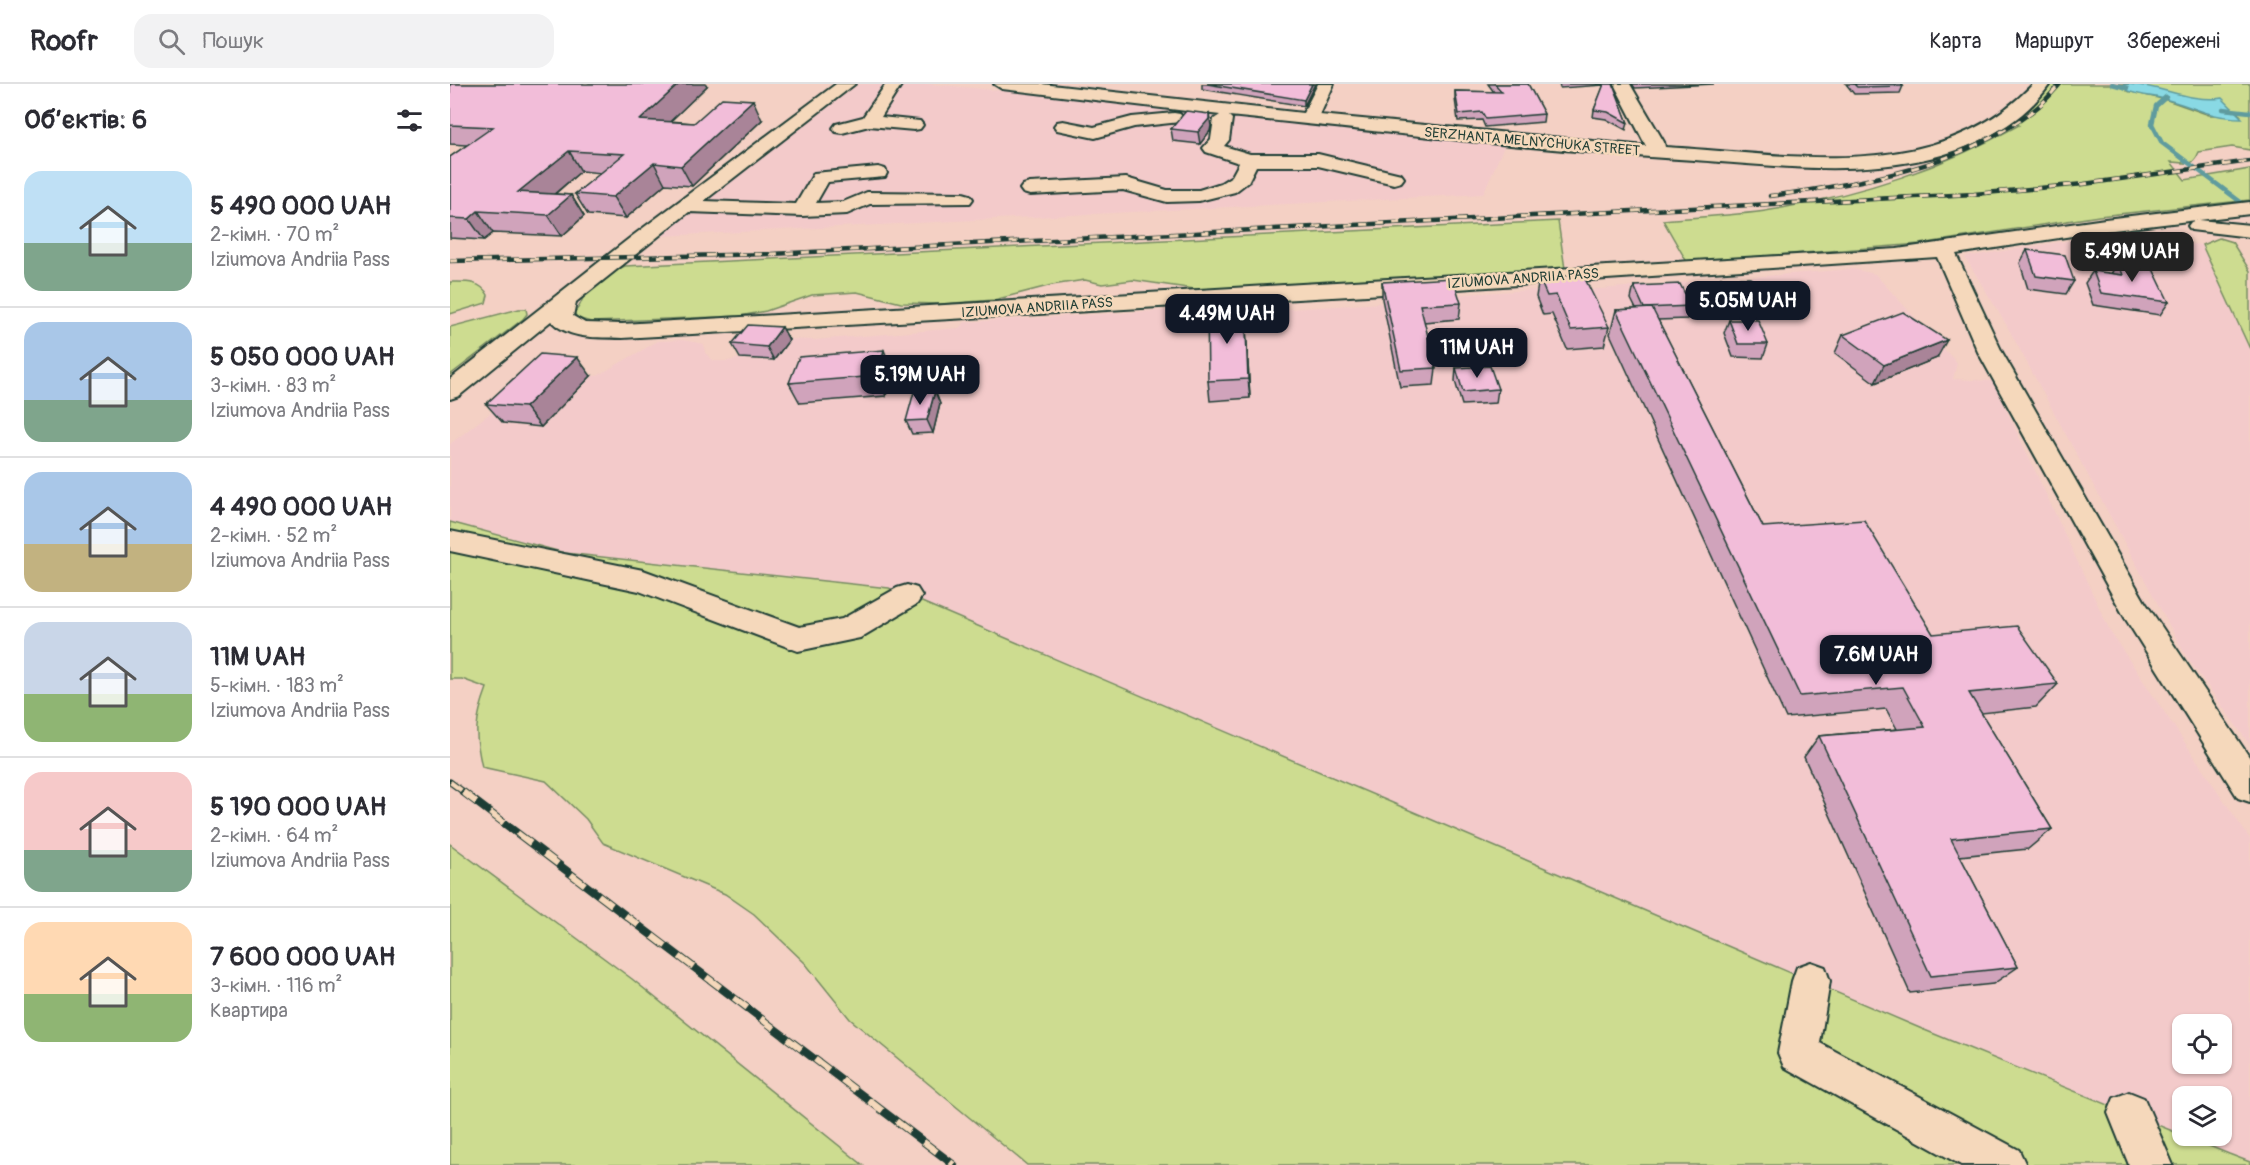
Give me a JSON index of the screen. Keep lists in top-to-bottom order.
{
  "streets": {
    "street": ["SERZHANTA MELNYCHUKA STREET", "IZIUMOVA ANDRIIA PASS"]
  },
  "page": {
    "header": "Roofr",
    "search": "Пошук",
    "nav": ["Карта", "Маршрут", "Збережені"],
    "heading": "Об’єктів: 6",
    "list": [
      {
        "name": "5 490 000 UAH",
        "note": "2-кімн. · 70 m² · Iziumova Andriia Pass"
      },
      {
        "name": "5 050 000 UAH",
        "note": "3-кімн. · 83 m² · Iziumova Andriia Pass"
      },
      {
        "name": "4 490 000 UAH",
        "note": "2-кімн. · 52 m² · Iziumova Andriia Pass"
      },
      {
        "name": "11M UAH",
        "note": "5-кімн. · 183 m² · Iziumova Andriia Pass"
      },
      {
        "name": "5 190 000 UAH",
        "note": "2-кімн. · 64 m² · Iziumova Andriia Pass"
      },
      {
        "name": "7 600 000 UAH",
        "note": "3-кімн. · 116 m² · Квартира"
      }
    ],
    "price": [
      "5.49M UAH",
      "5.05M UAH",
      "4.49M UAH",
      "11M UAH",
      "5.19M UAH",
      "7.6M UAH"
    ]
  }
}
